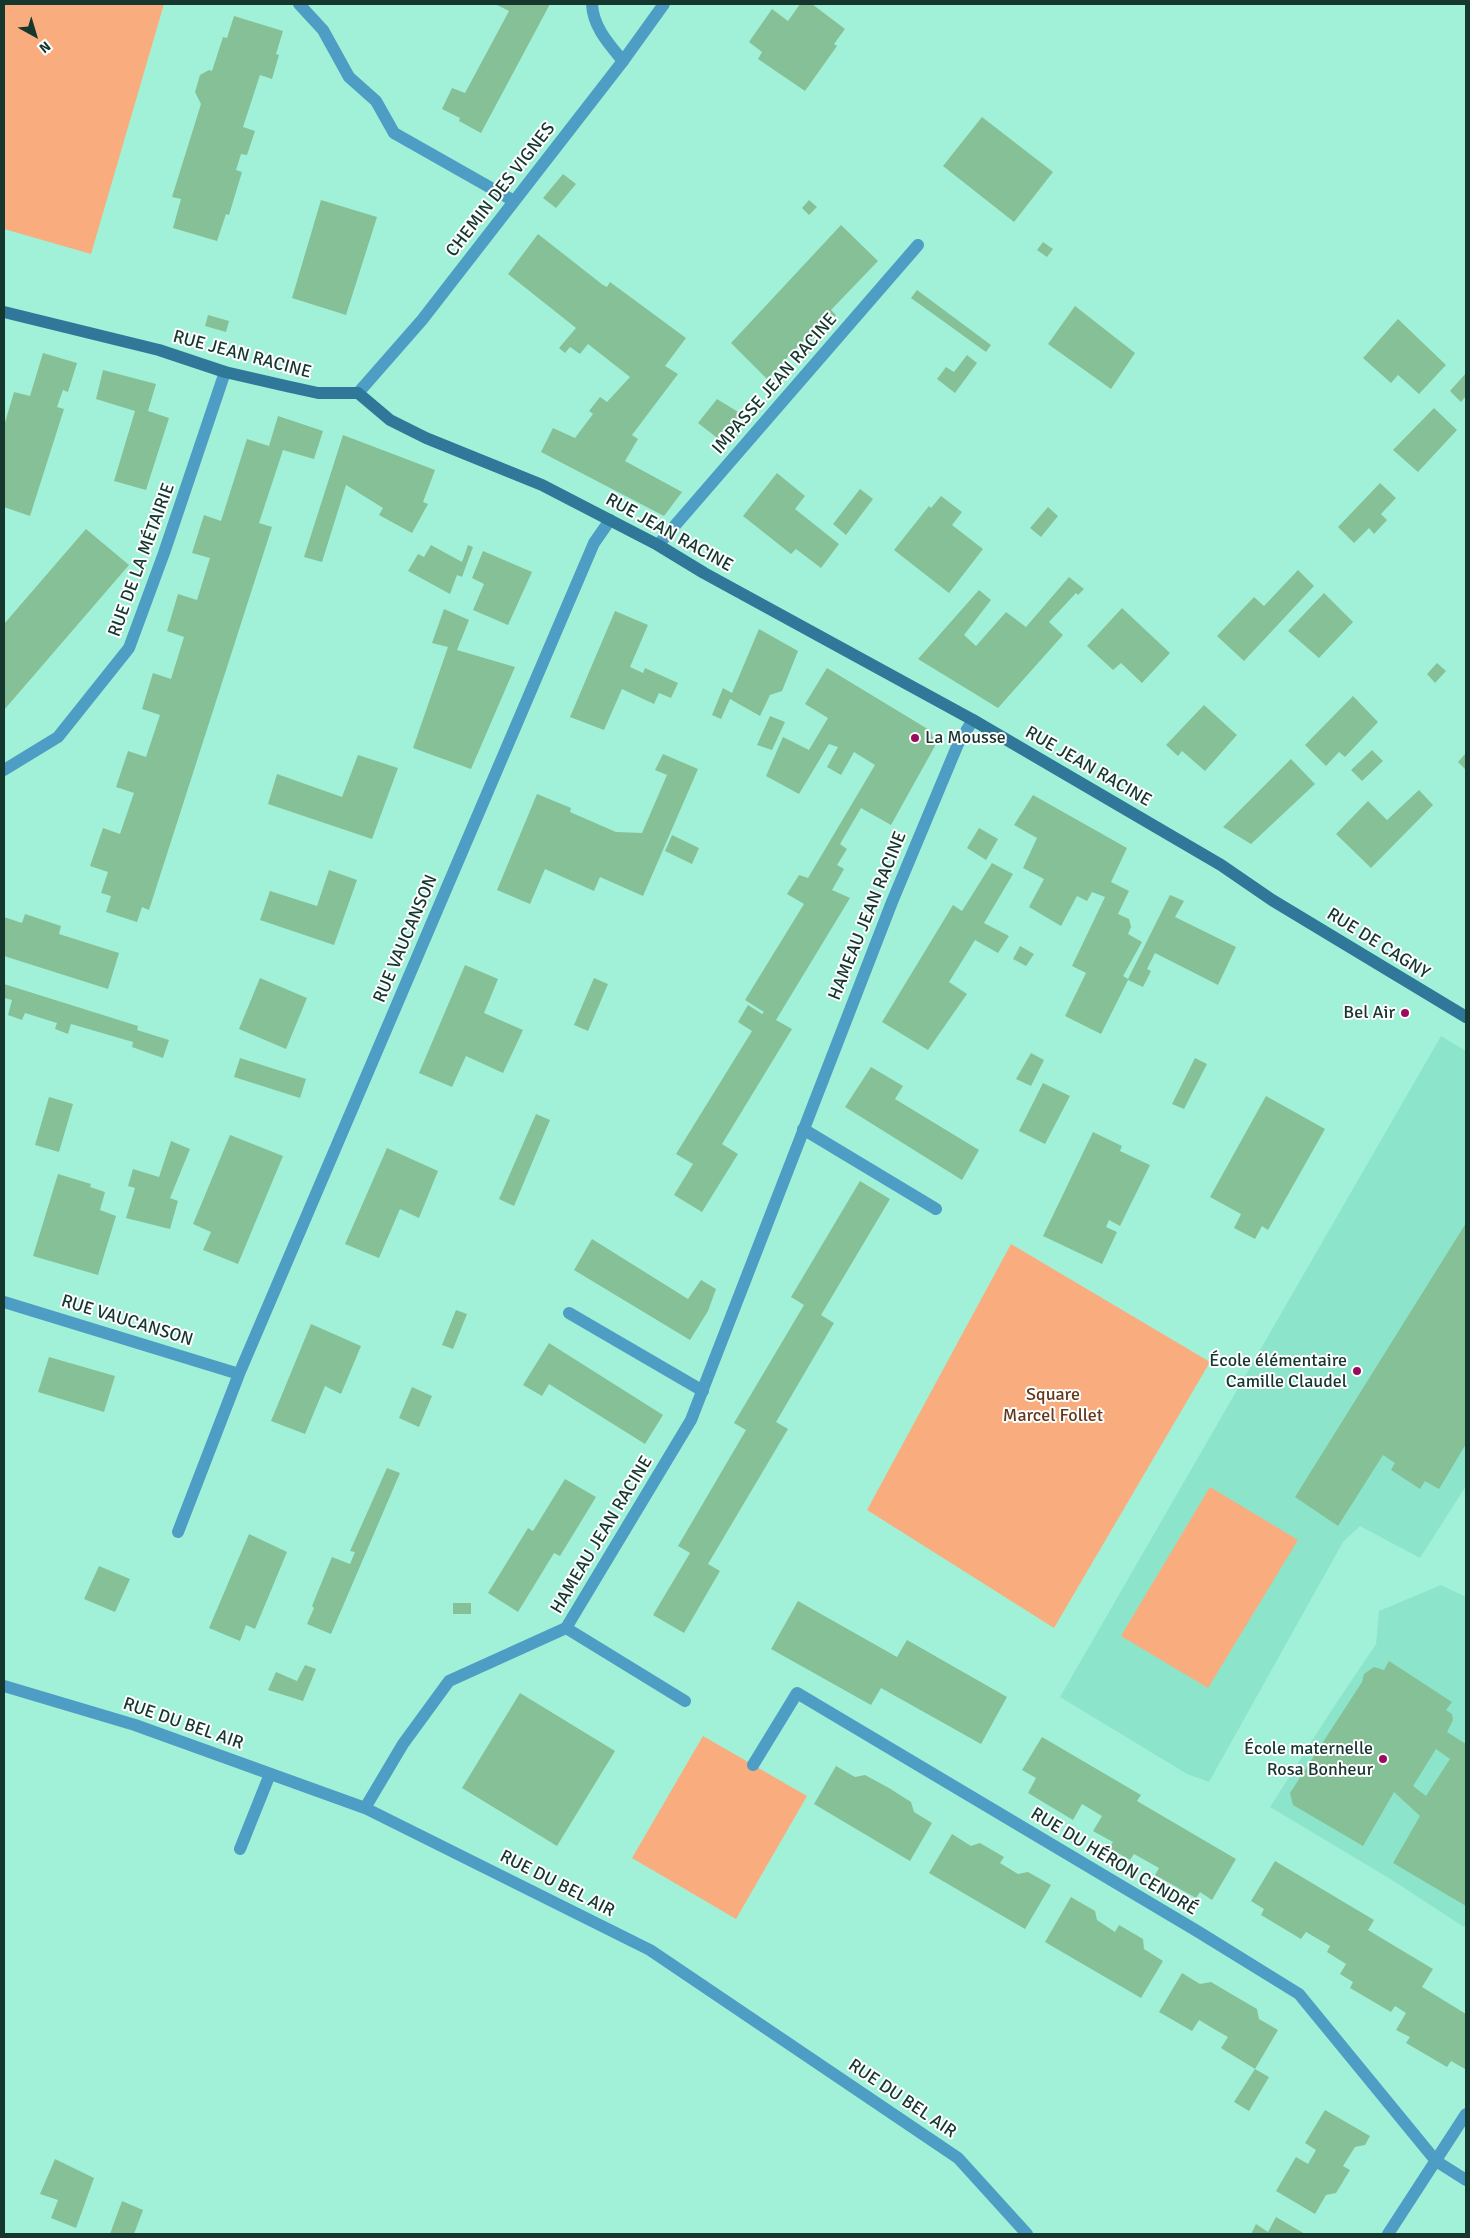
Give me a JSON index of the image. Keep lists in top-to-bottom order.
{
  "streets": {
    "main road": ["RUE JEAN RACINE", "RUE DE CAGNY"],
    "street": [
      "CHEMIN DES VIGNES",
      "IMPASSE JEAN RACINE",
      "RUE DE LA MÉTAIRIE",
      "HAMEAU JEAN RACINE",
      "RUE VAUCANSON",
      "RUE DU BEL AIR",
      "RUE DU HÉRON CENDRÉ"
    ]
  },
  "crossings": [
    ["CHEMIN DES VIGNES", "RUE JEAN RACINE"],
    ["RUE JEAN RACINE", "IMPASSE JEAN RACINE"],
    ["RUE JEAN RACINE", "RUE DE LA MÉTAIRIE"],
    ["RUE JEAN RACINE", "HAMEAU JEAN RACINE"],
    ["RUE JEAN RACINE", "RUE VAUCANSON"],
    ["RUE JEAN RACINE", "RUE DE CAGNY"]
  ],
  "parks": ["Square Marcel Follet"],
  "places": [
    "La Mousse",
    "Bel Air",
    "École élémentaire Camille Claudel",
    "École maternelle Rosa Bonheur"
  ],
  "north": "bottom right"
}
